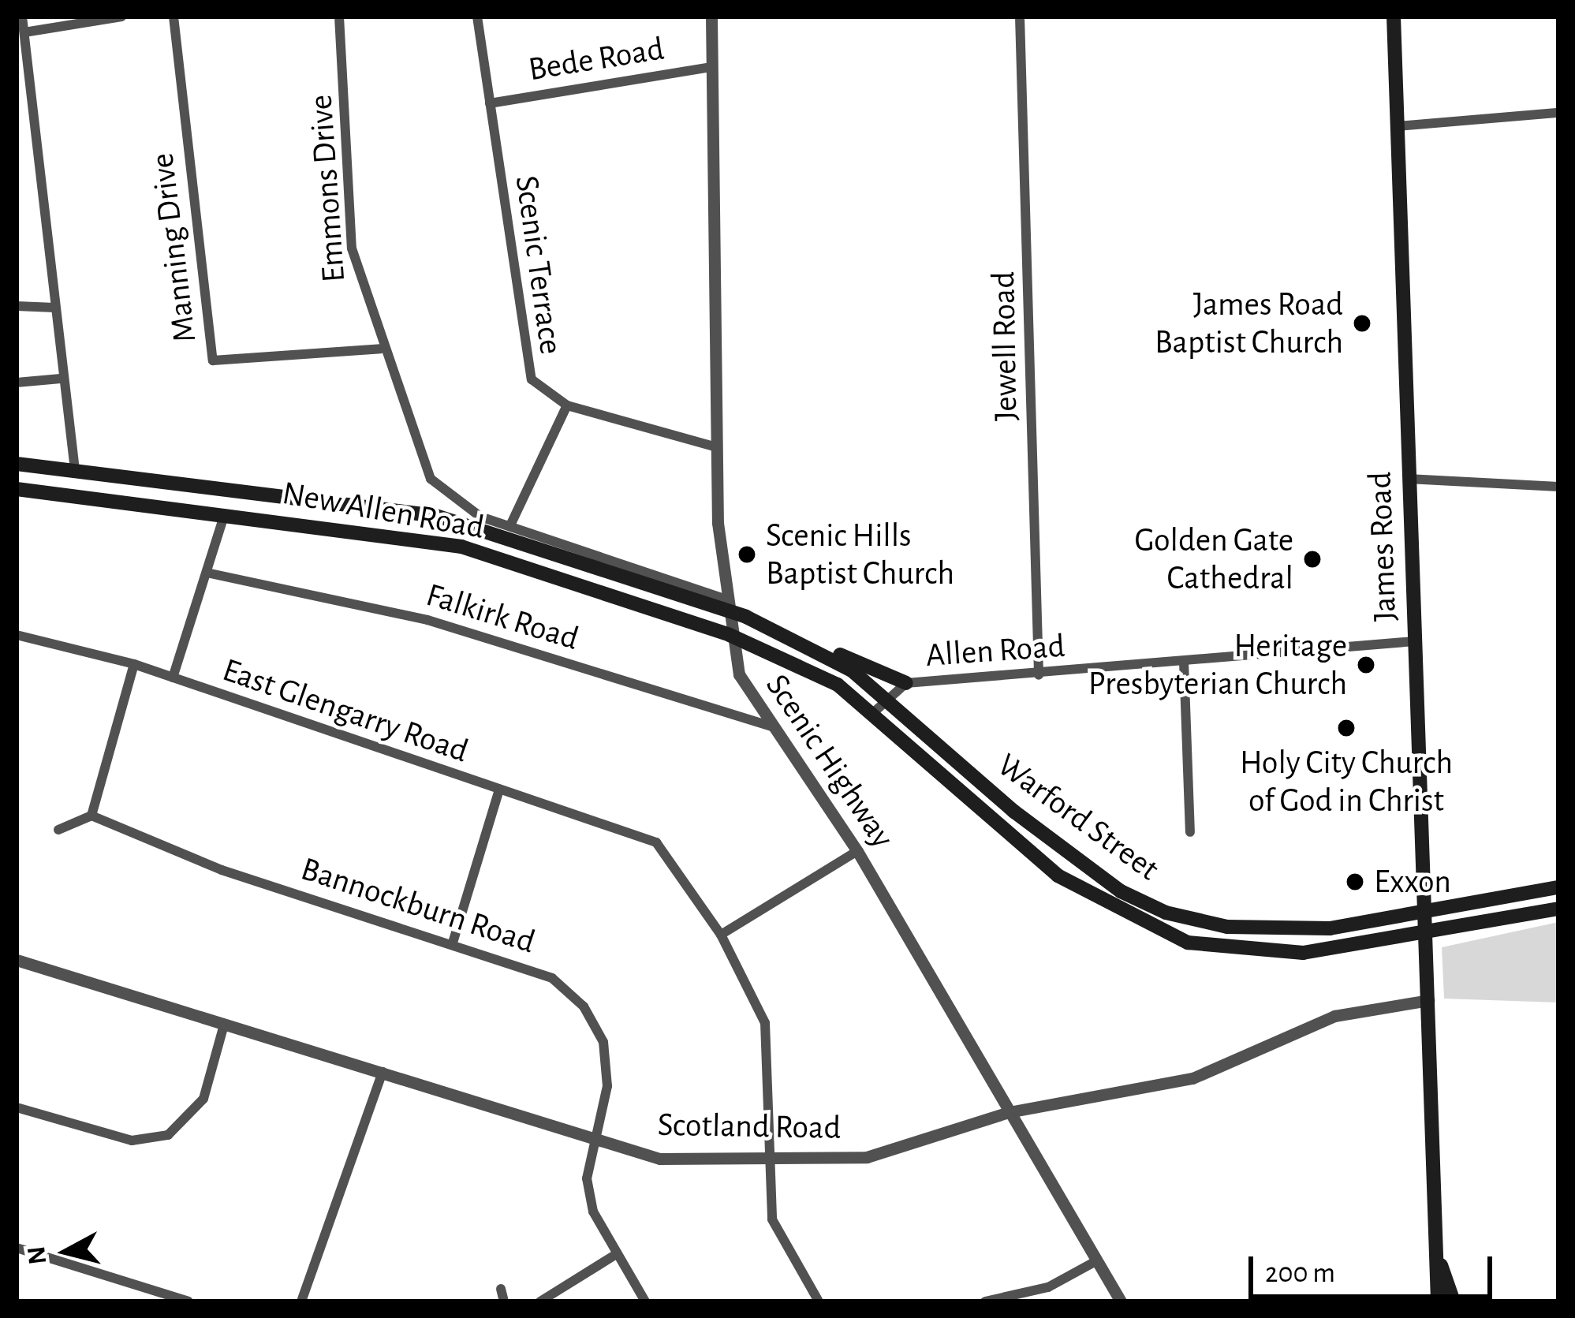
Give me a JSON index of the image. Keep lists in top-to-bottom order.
{
  "streets": {
    "main road": ["New Allen Road", "James Road", "Warford Street"],
    "street": [
      "Bede Road",
      "Emmons Drive",
      "Manning Drive",
      "Scenic Terrace",
      "Jewell Road",
      "Falkirk Road",
      "Allen Road",
      "East Glengarry Road",
      "Scenic Highway",
      "Bannockburn Road",
      "Scotland Road"
    ]
  },
  "crossings": [
    ["Bede Road", "Scenic Terrace"],
    ["Bede Road", "Scenic Highway"],
    ["Emmons Drive", "Manning Drive"],
    ["Scenic Terrace", "Scenic Highway"],
    ["Jewell Road", "Allen Road"],
    ["New Allen Road", "Scenic Highway"],
    ["New Allen Road", "Warford Street"],
    ["James Road", "Allen Road"],
    ["James Road", "Warford Street"],
    ["James Road", "Scotland Road"],
    ["Falkirk Road", "Scenic Highway"],
    ["Allen Road", "Warford Street"],
    ["Scenic Highway", "Warford Street"],
    ["Scenic Highway", "Scotland Road"],
    ["Bannockburn Road", "Scotland Road"]
  ],
  "places": [
    "James Road Baptist Church",
    "Scenic Hills Baptist Church",
    "Golden Gate Cathedral",
    "Heritage Presbyterian Church",
    "Holy City Church of God in Christ",
    "Exxon"
  ],
  "scale_bar": "200 m",
  "north": "left"
}
